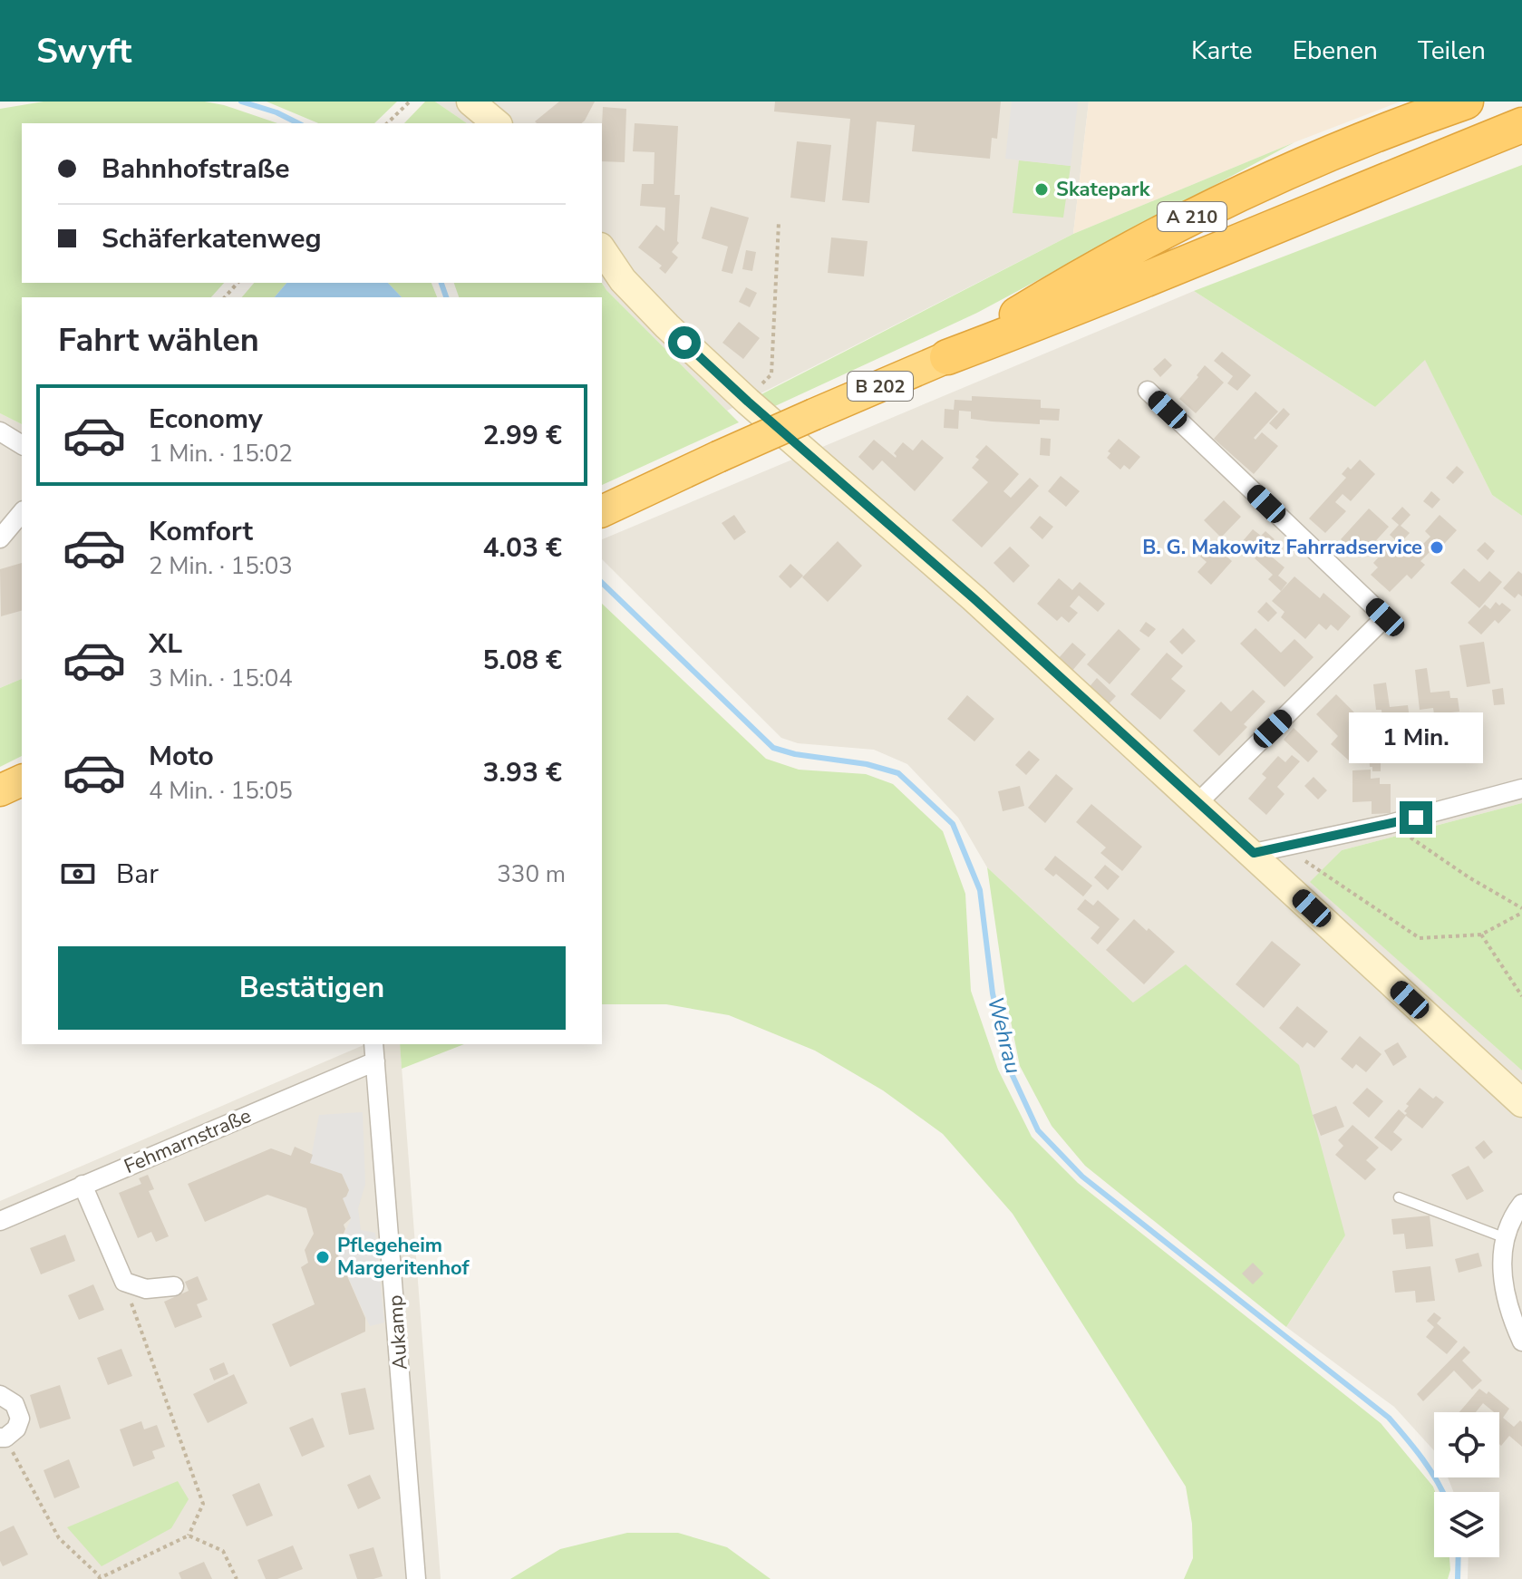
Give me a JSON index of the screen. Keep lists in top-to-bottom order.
{
  "streets": {
    "highway": ["A 210", "B 202"],
    "street": ["Fehmarnstraße", "Aukamp"]
  },
  "crossings": [
    ["A 210", "B 202"],
    ["Fehmarnstraße", "Aukamp"]
  ],
  "water": ["Wehrau"],
  "places": ["Skatepark", "B. G. Makowitz Fahrradservice", "Pflegeheim Margeritenhof"],
  "page": {
    "header": "Swyft",
    "nav": ["Karte", "Ebenen", "Teilen"],
    "banner": ["Bahnhofstraße", "Schäferkatenweg"],
    "heading": "Fahrt wählen",
    "list": [
      {
        "name": "Economy",
        "note": "1 Min. · 15:02",
        "value": "2.99 €"
      },
      {
        "name": "Komfort",
        "note": "2 Min. · 15:03",
        "value": "4.03 €"
      },
      {
        "name": "XL",
        "note": "3 Min. · 15:04",
        "value": "5.08 €"
      },
      {
        "name": "Moto",
        "note": "4 Min. · 15:05",
        "value": "3.93 €"
      }
    ],
    "bubble": "1 Min.",
    "pay": ["Bar", "330 m"],
    "buttons": "Bestätigen"
  }
}
